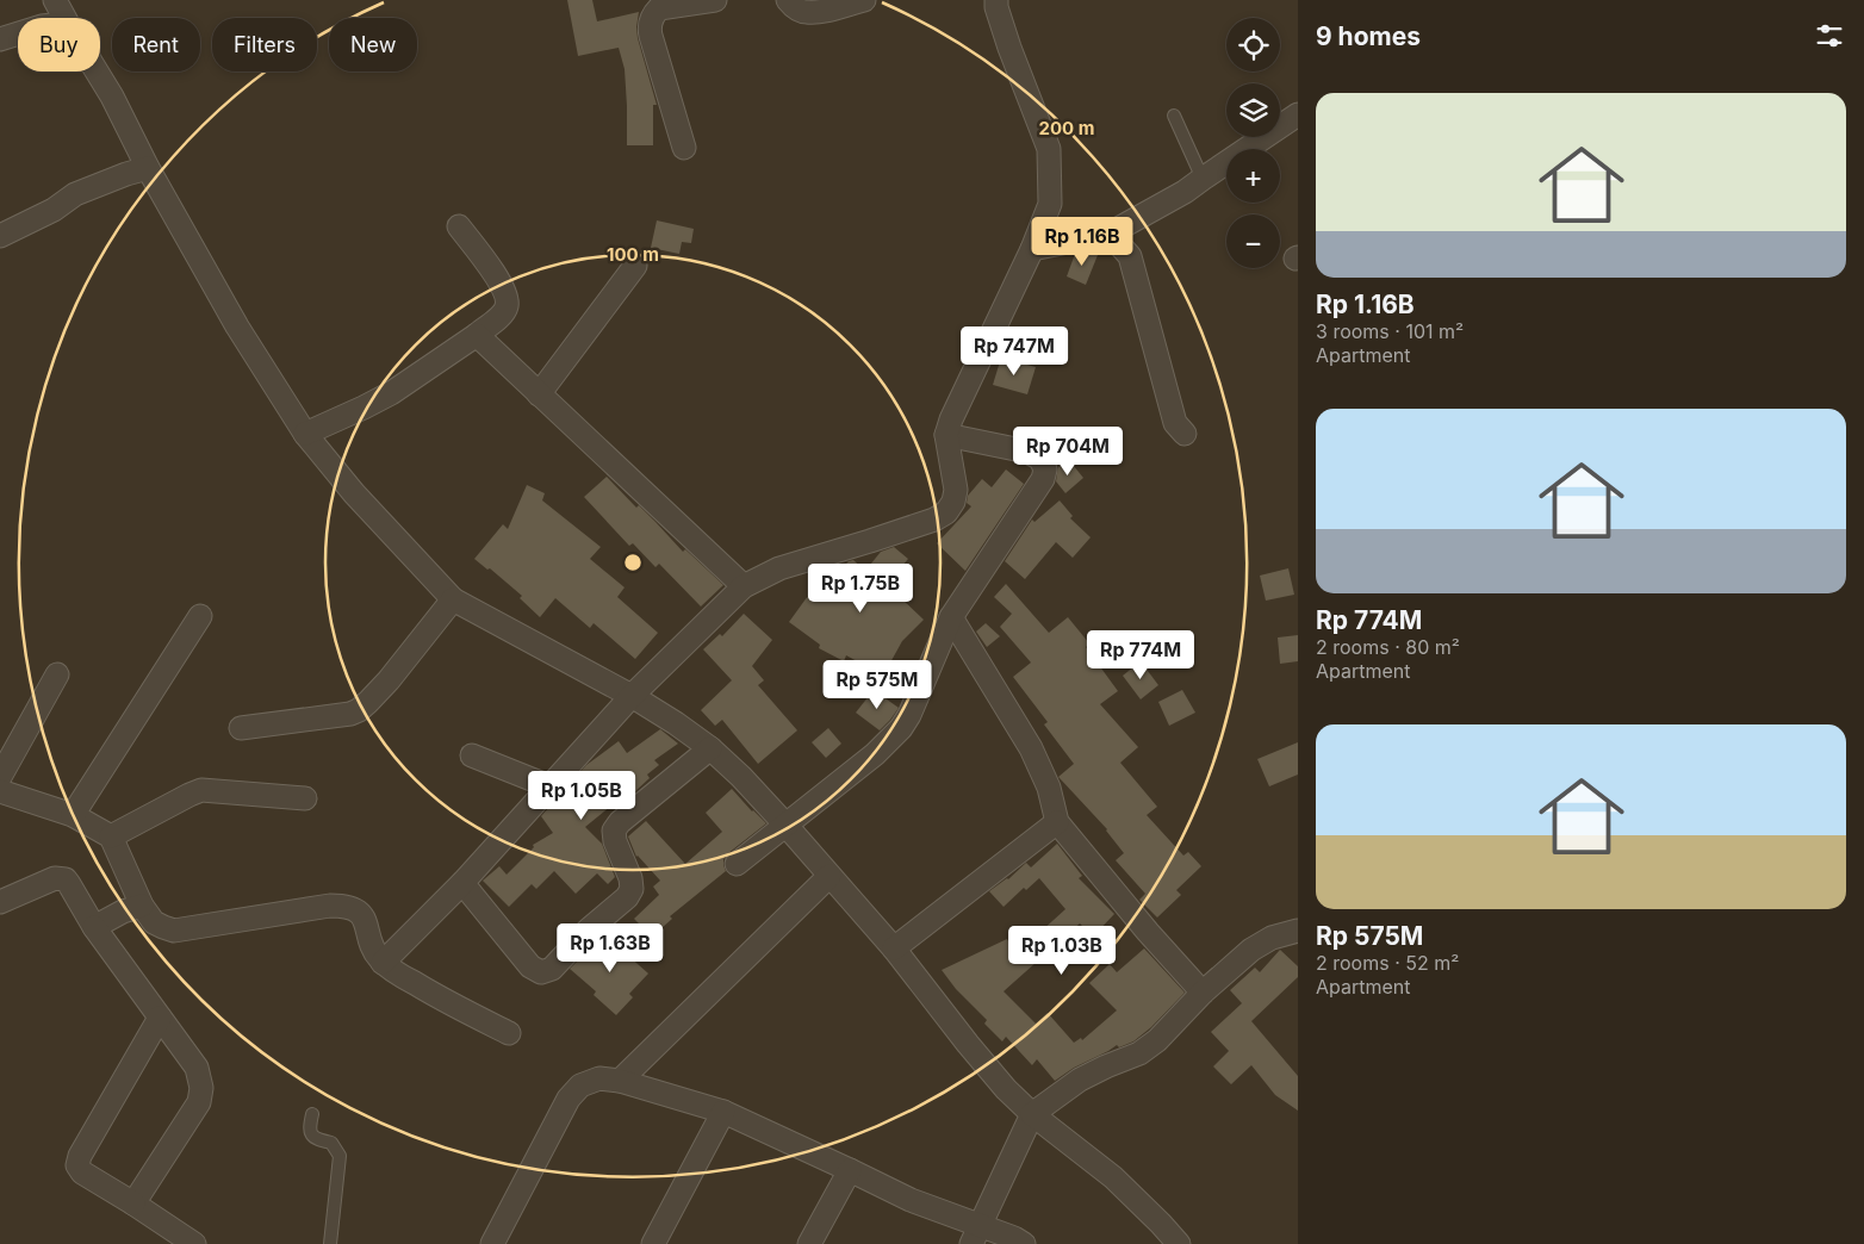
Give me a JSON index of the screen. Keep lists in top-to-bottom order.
{
  "page": {
    "heading": "9 homes",
    "map_buttons": ["+", "−"],
    "chip": [
      "Buy",
      "Rent",
      "Filters",
      "New"
    ],
    "list": [
      {
        "name": "Rp 1.16B",
        "note": "3 rooms · 101 m² · Apartment"
      },
      {
        "name": "Rp 774M",
        "note": "2 rooms · 80 m² · Apartment"
      },
      {
        "name": "Rp 575M",
        "note": "2 rooms · 52 m² · Apartment"
      }
    ],
    "price": [
      "Rp 1.16B",
      "Rp 747M",
      "Rp 704M",
      "Rp 1.75B",
      "Rp 774M",
      "Rp 575M",
      "Rp 1.05B",
      "Rp 1.63B",
      "Rp 1.03B"
    ]
  },
  "rings": ["200 m", "100 m"]
}
